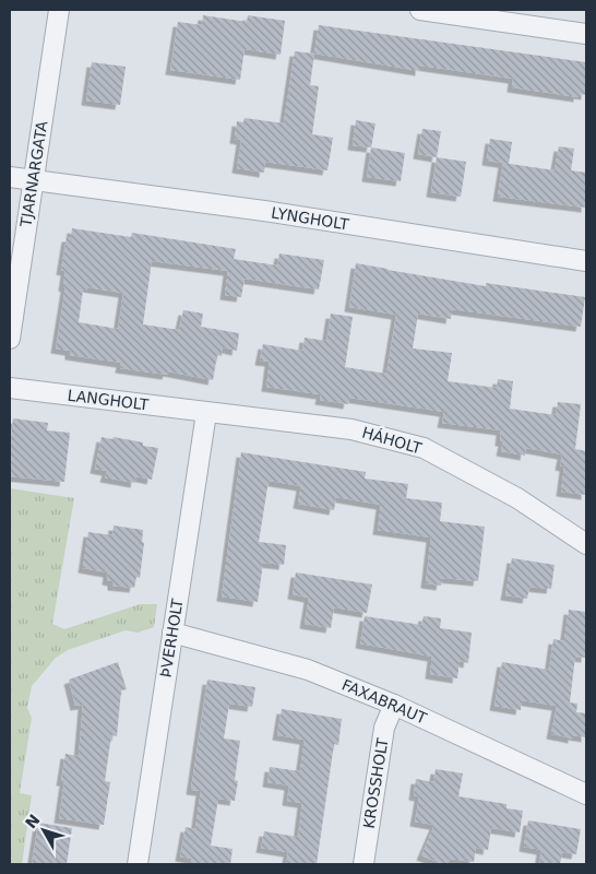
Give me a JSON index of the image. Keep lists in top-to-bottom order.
{
  "streets": {
    "street": [
      "TJARNARGATA",
      "LYNGHOLT",
      "LANGHOLT",
      "HÁHOLT",
      "ÞVERHOLT",
      "FAXABRAUT",
      "KROSSHOLT"
    ]
  },
  "crossings": [
    ["TJARNARGATA", "LYNGHOLT"],
    ["LANGHOLT", "HÁHOLT"],
    ["LANGHOLT", "ÞVERHOLT"],
    ["HÁHOLT", "ÞVERHOLT"],
    ["ÞVERHOLT", "FAXABRAUT"],
    ["FAXABRAUT", "KROSSHOLT"]
  ],
  "north": "top left"
}
